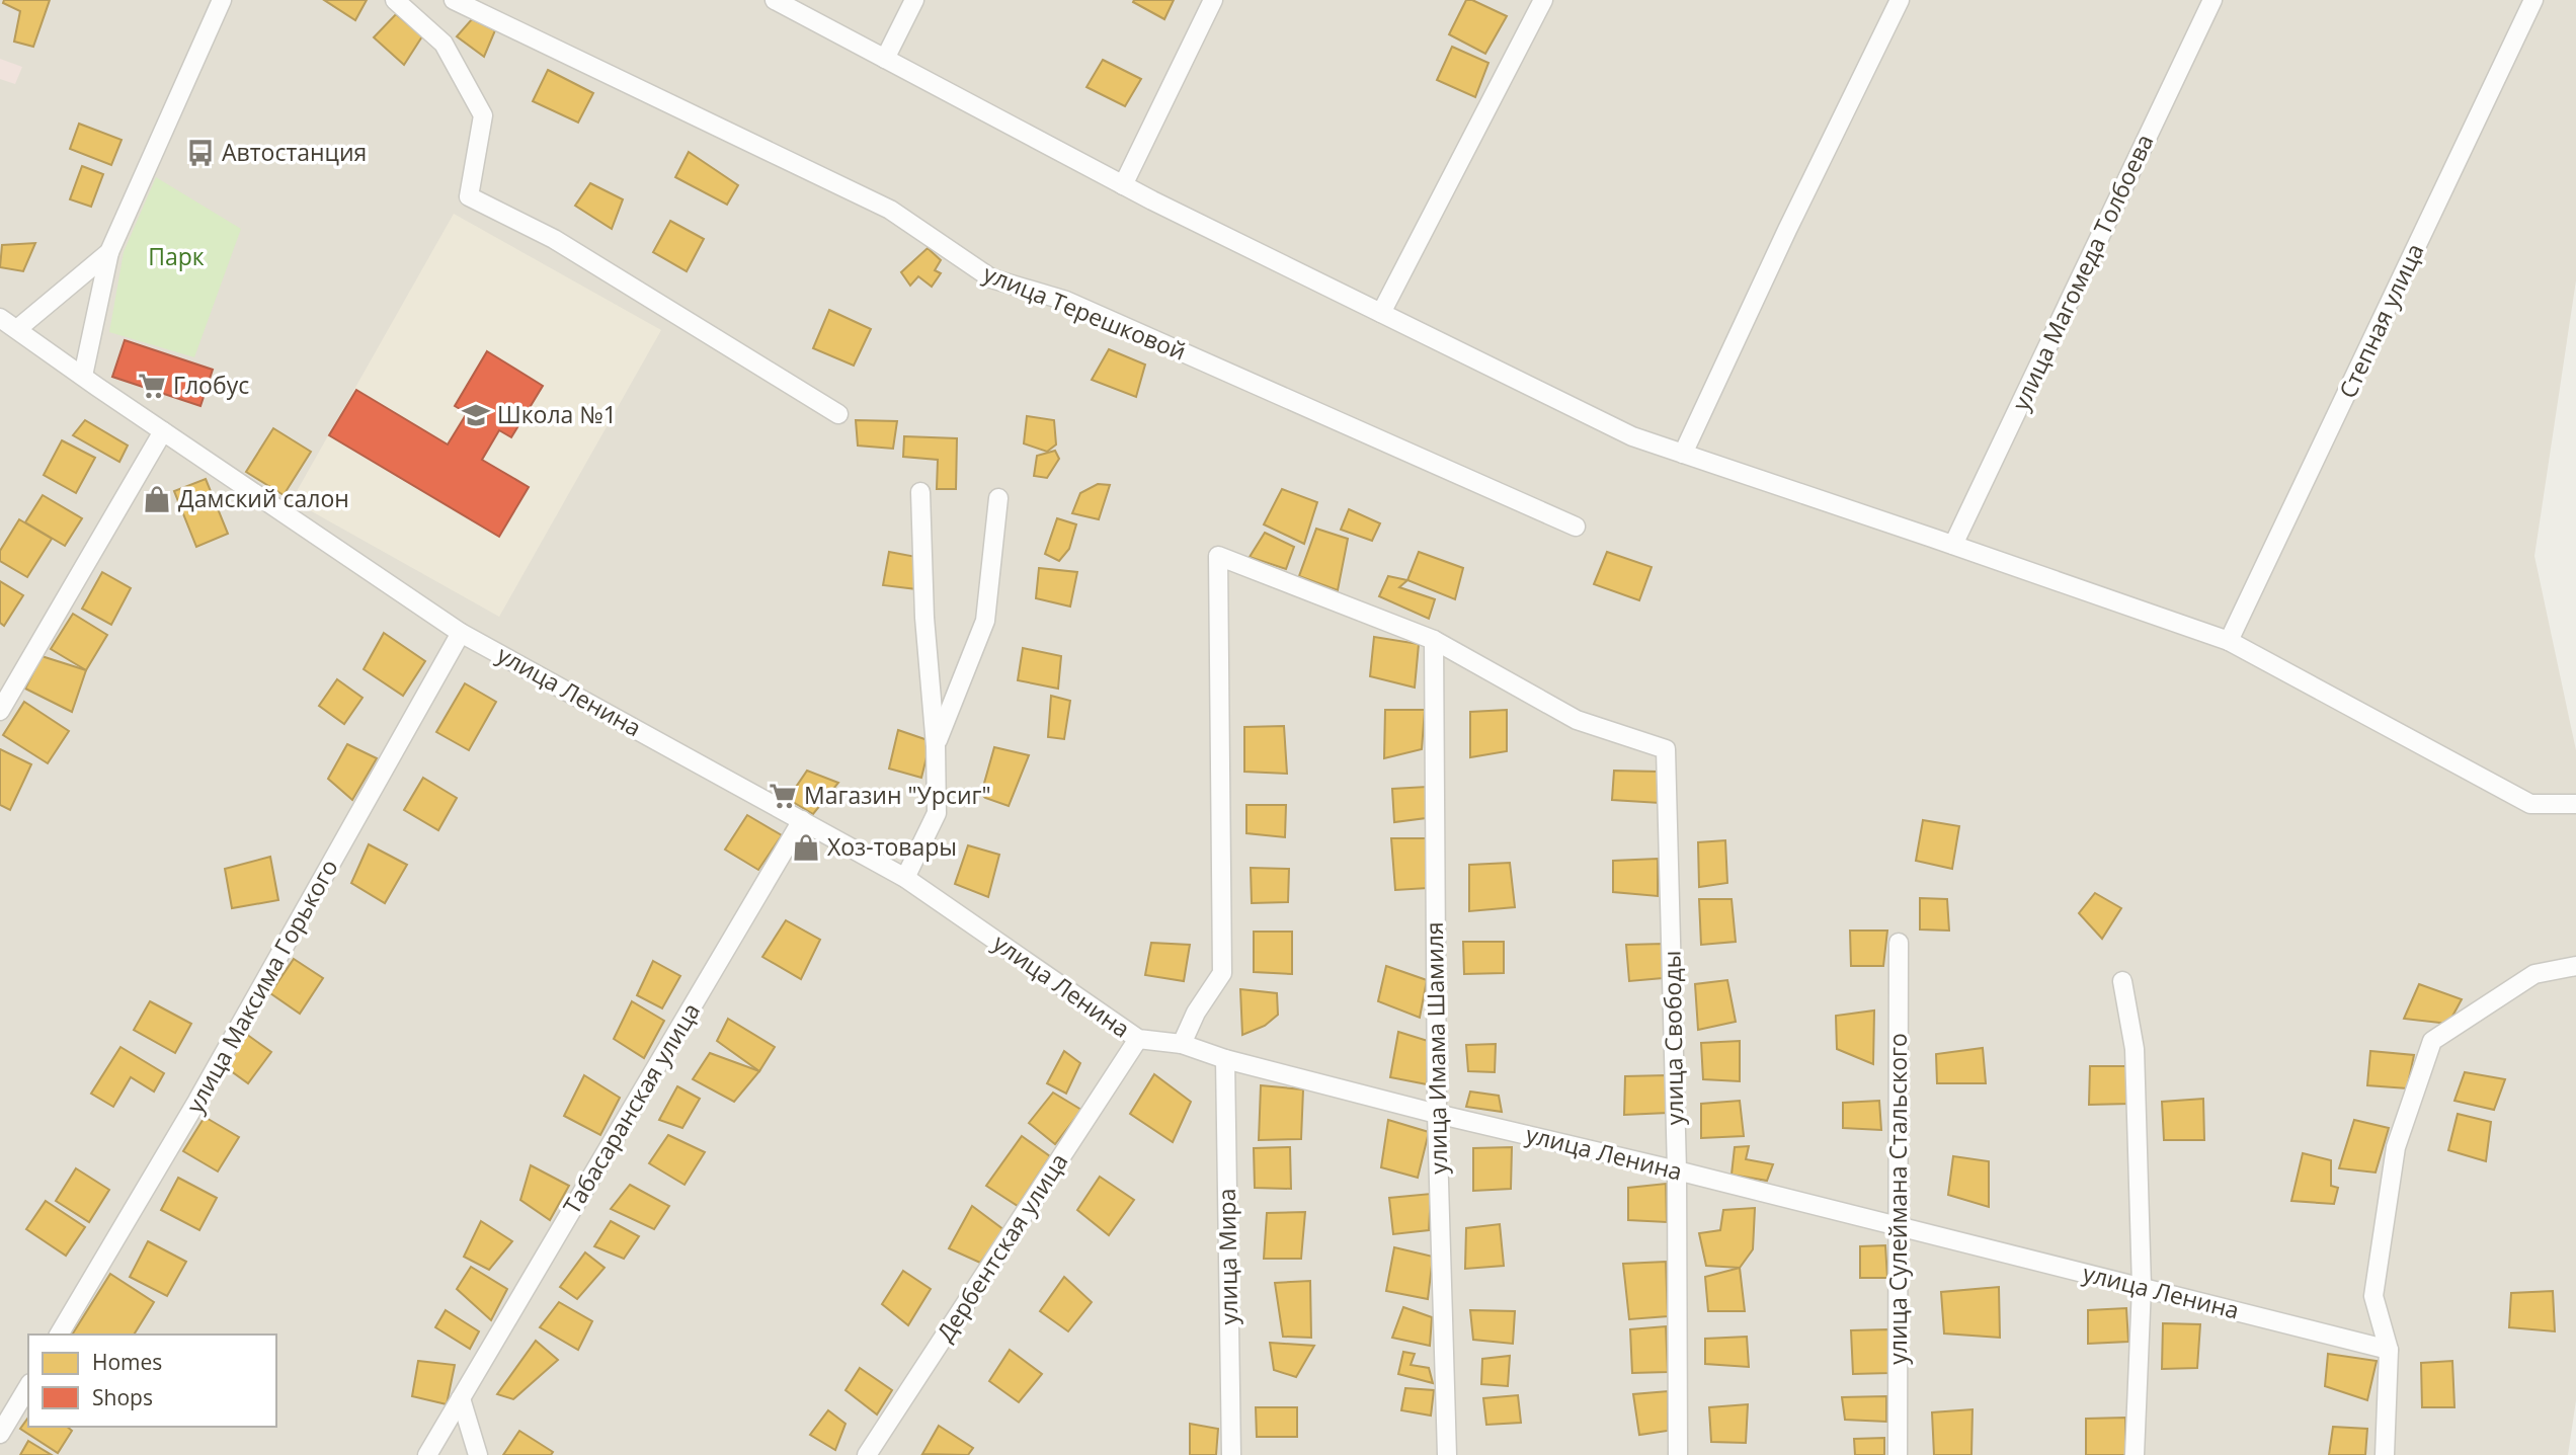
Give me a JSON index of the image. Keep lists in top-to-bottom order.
{
  "streets": {
    "street": [
      "улица Магомеда Толбоева",
      "улица Терешковой",
      "Степная улица",
      "улица Ленина",
      "улица Максима Горького",
      "улица Свободы",
      "улица Имама Шамиля",
      "Табасаранская улица",
      "улица Сулеймана Стальского",
      "Дербентская улица",
      "улица Мира"
    ]
  },
  "crossings": [
    ["улица Ленина", "улица Максима Горького"],
    ["улица Ленина", "улица Свободы"],
    ["улица Ленина", "улица Имама Шамиля"],
    ["улица Ленина", "Табасаранская улица"],
    ["улица Ленина", "улица Сулеймана Стальского"],
    ["улица Ленина", "Дербентская улица"],
    ["улица Ленина", "улица Мира"],
    ["улица Свободы", "улица Имама Шамиля"]
  ],
  "parks": ["Парк"],
  "places": {
    "bus stop": ["Автостанция"],
    "supermarket": ["Глобус", "Магазин \"Урсиг\""],
    "school or university": ["Школа №1"],
    "shop": ["Дамский салон", "Хоз-товары"]
  },
  "legend": ["Homes", "Shops"]
}
